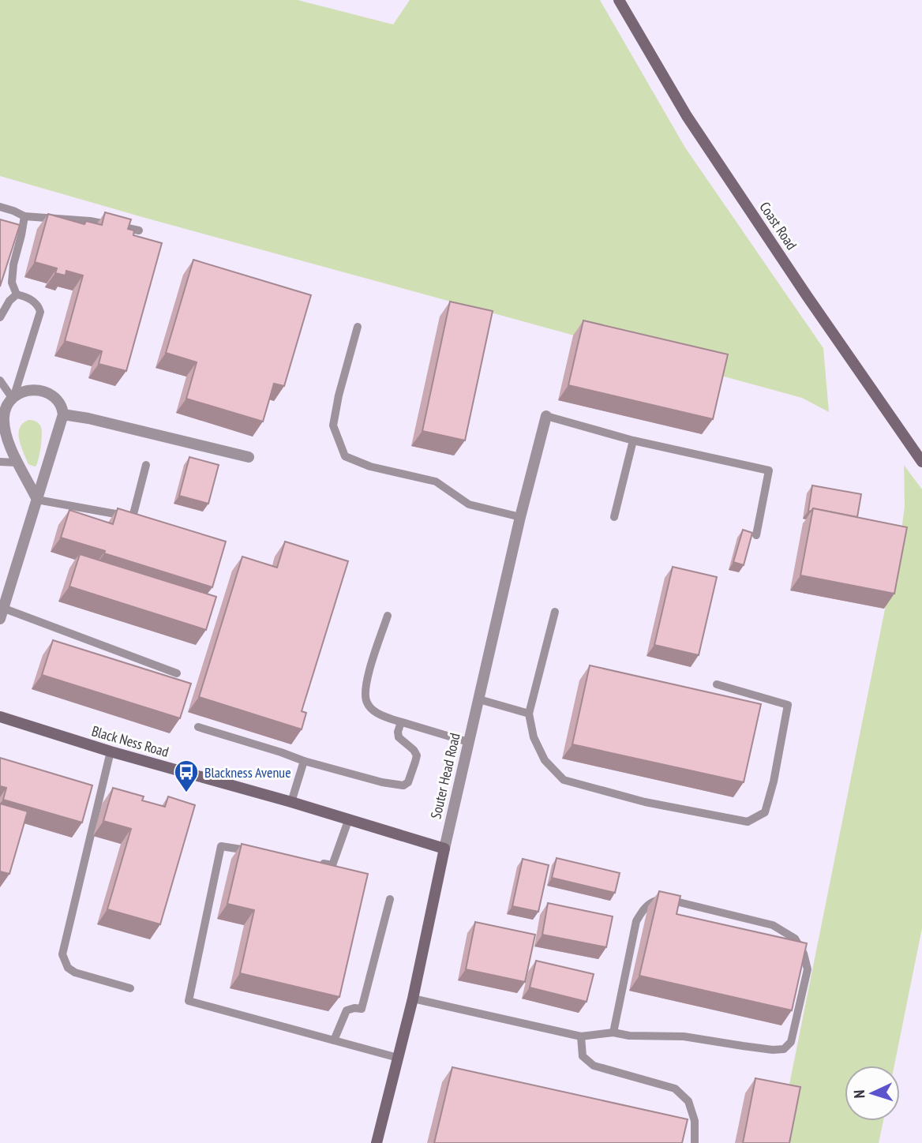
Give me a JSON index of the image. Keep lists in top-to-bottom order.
{
  "streets": {
    "street": ["Coast Road", "Black Ness Road", "Souter Head Road"]
  },
  "crossings": [
    ["Black Ness Road", "Souter Head Road"]
  ],
  "places": {
    "bus stop": ["Blackness Avenue"]
  },
  "north": "left"
}
